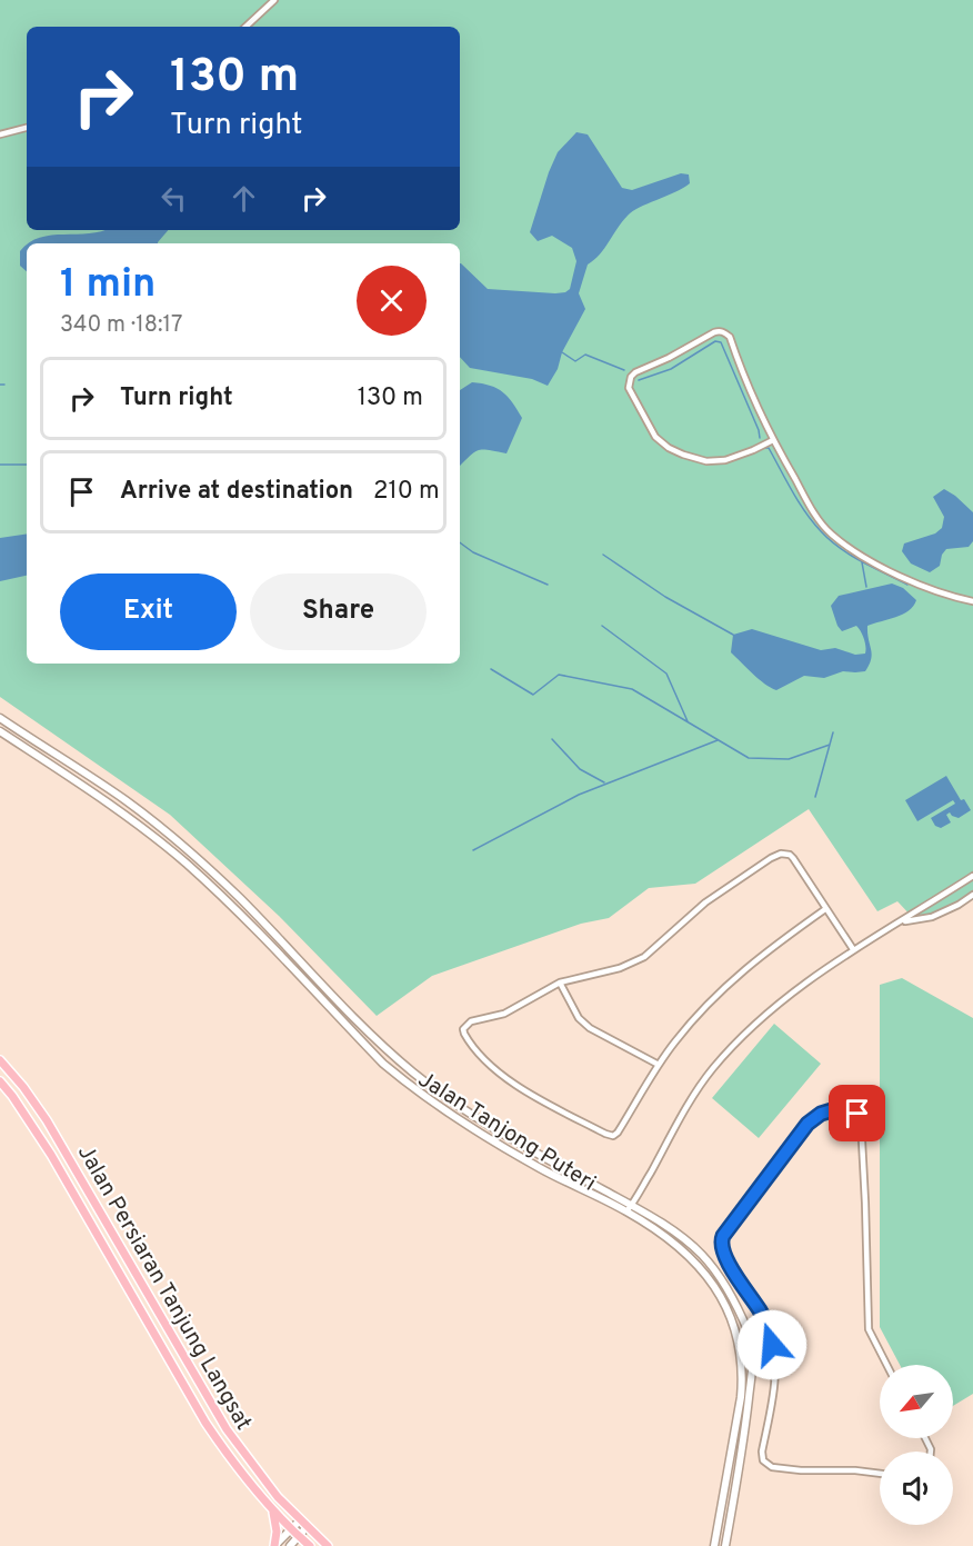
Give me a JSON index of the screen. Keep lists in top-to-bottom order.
{
  "streets": {
    "main road": ["Jalan Persiaran Tanjung Langsat"],
    "street": ["Jalan Tanjong Puteri"]
  },
  "north": "bottom left",
  "page": {
    "turn": ["130 m", "Turn right"],
    "heading": ["1 min", "340 m · 18:17"],
    "list": [
      {
        "name": "Turn right",
        "value": "130 m"
      },
      {
        "name": "Arrive at destination",
        "value": "210 m"
      }
    ],
    "buttons": ["Exit", "Share"]
  }
}
